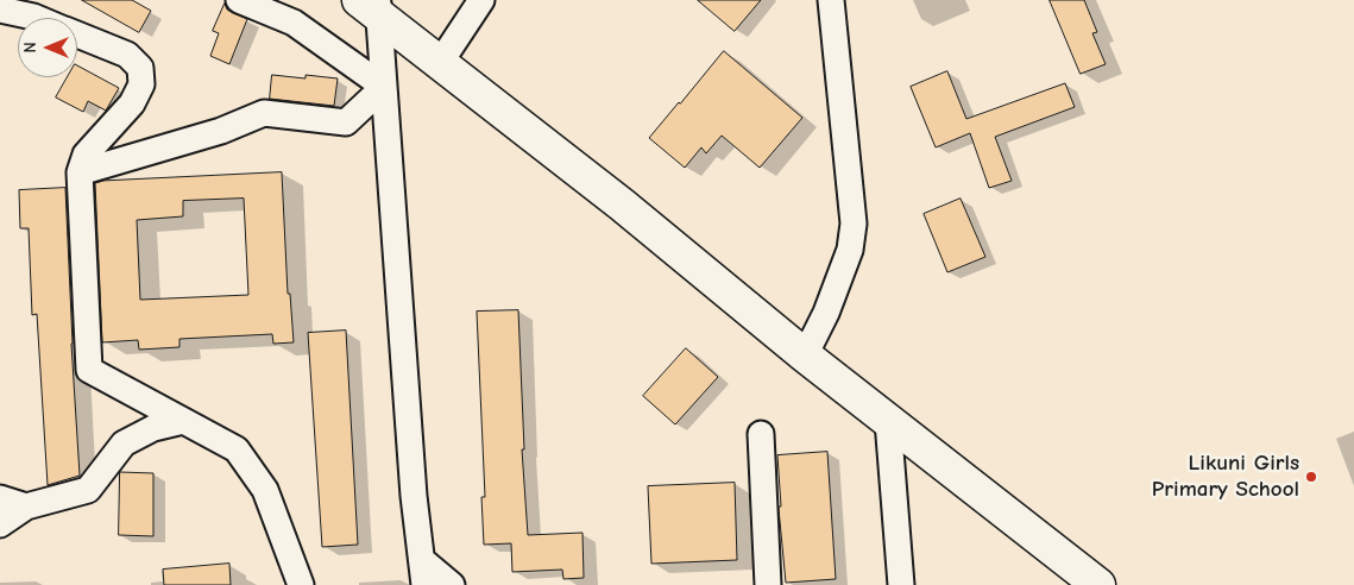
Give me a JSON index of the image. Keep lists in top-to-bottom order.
{
  "places": ["Likuni Girls Primary School"],
  "north": "left"
}
